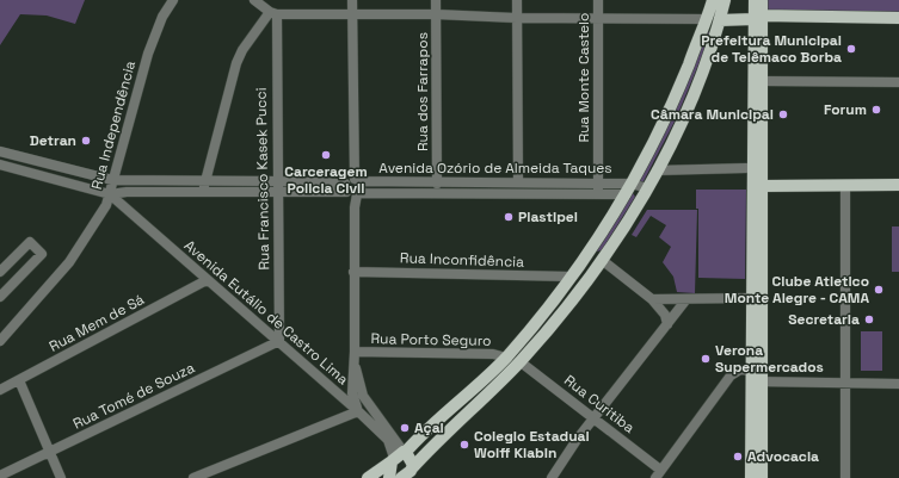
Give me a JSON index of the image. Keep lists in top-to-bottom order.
{
  "streets": {
    "street": [
      "Rua Monte Castelo",
      "Rua dos Farrapos",
      "Rua Independência",
      "Avenida Ozório de Almeida Taques",
      "Rua Francisco Kasek Pucci",
      "Rua Inconfidência",
      "Avenida Eutálio de Castro Lima",
      "Rua Mem de Sá",
      "Rua Porto Seguro",
      "Rua Tomé de Souza",
      "Rua Curitiba"
    ]
  },
  "crossings": [
    ["Rua Monte Castelo", "Avenida Ozório de Almeida Taques"],
    ["Rua dos Farrapos", "Avenida Ozório de Almeida Taques"],
    ["Rua Independência", "Avenida Ozório de Almeida Taques"],
    ["Rua Independência", "Avenida Eutálio de Castro Lima"],
    ["Avenida Ozório de Almeida Taques", "Rua Francisco Kasek Pucci"],
    ["Avenida Ozório de Almeida Taques", "Avenida Eutálio de Castro Lima"],
    ["Rua Francisco Kasek Pucci", "Avenida Eutálio de Castro Lima"],
    ["Rua Francisco Kasek Pucci", "Rua Tomé de Souza"],
    ["Avenida Eutálio de Castro Lima", "Rua Mem de Sá"],
    ["Avenida Eutálio de Castro Lima", "Rua Tomé de Souza"]
  ],
  "places": [
    "Prefeitura Municipal de Telêmaco Borba",
    "Forum",
    "Câmara Municipal",
    "Detran",
    "Carceragem Policia Civil",
    "Plastipel",
    "Clube Atletico Monte Alegre - CAMA",
    "Secretaria",
    "Verona Supermercados",
    "Açai",
    "Colegio Estadual Wolff Klabin",
    "Advocacia"
  ]
}
